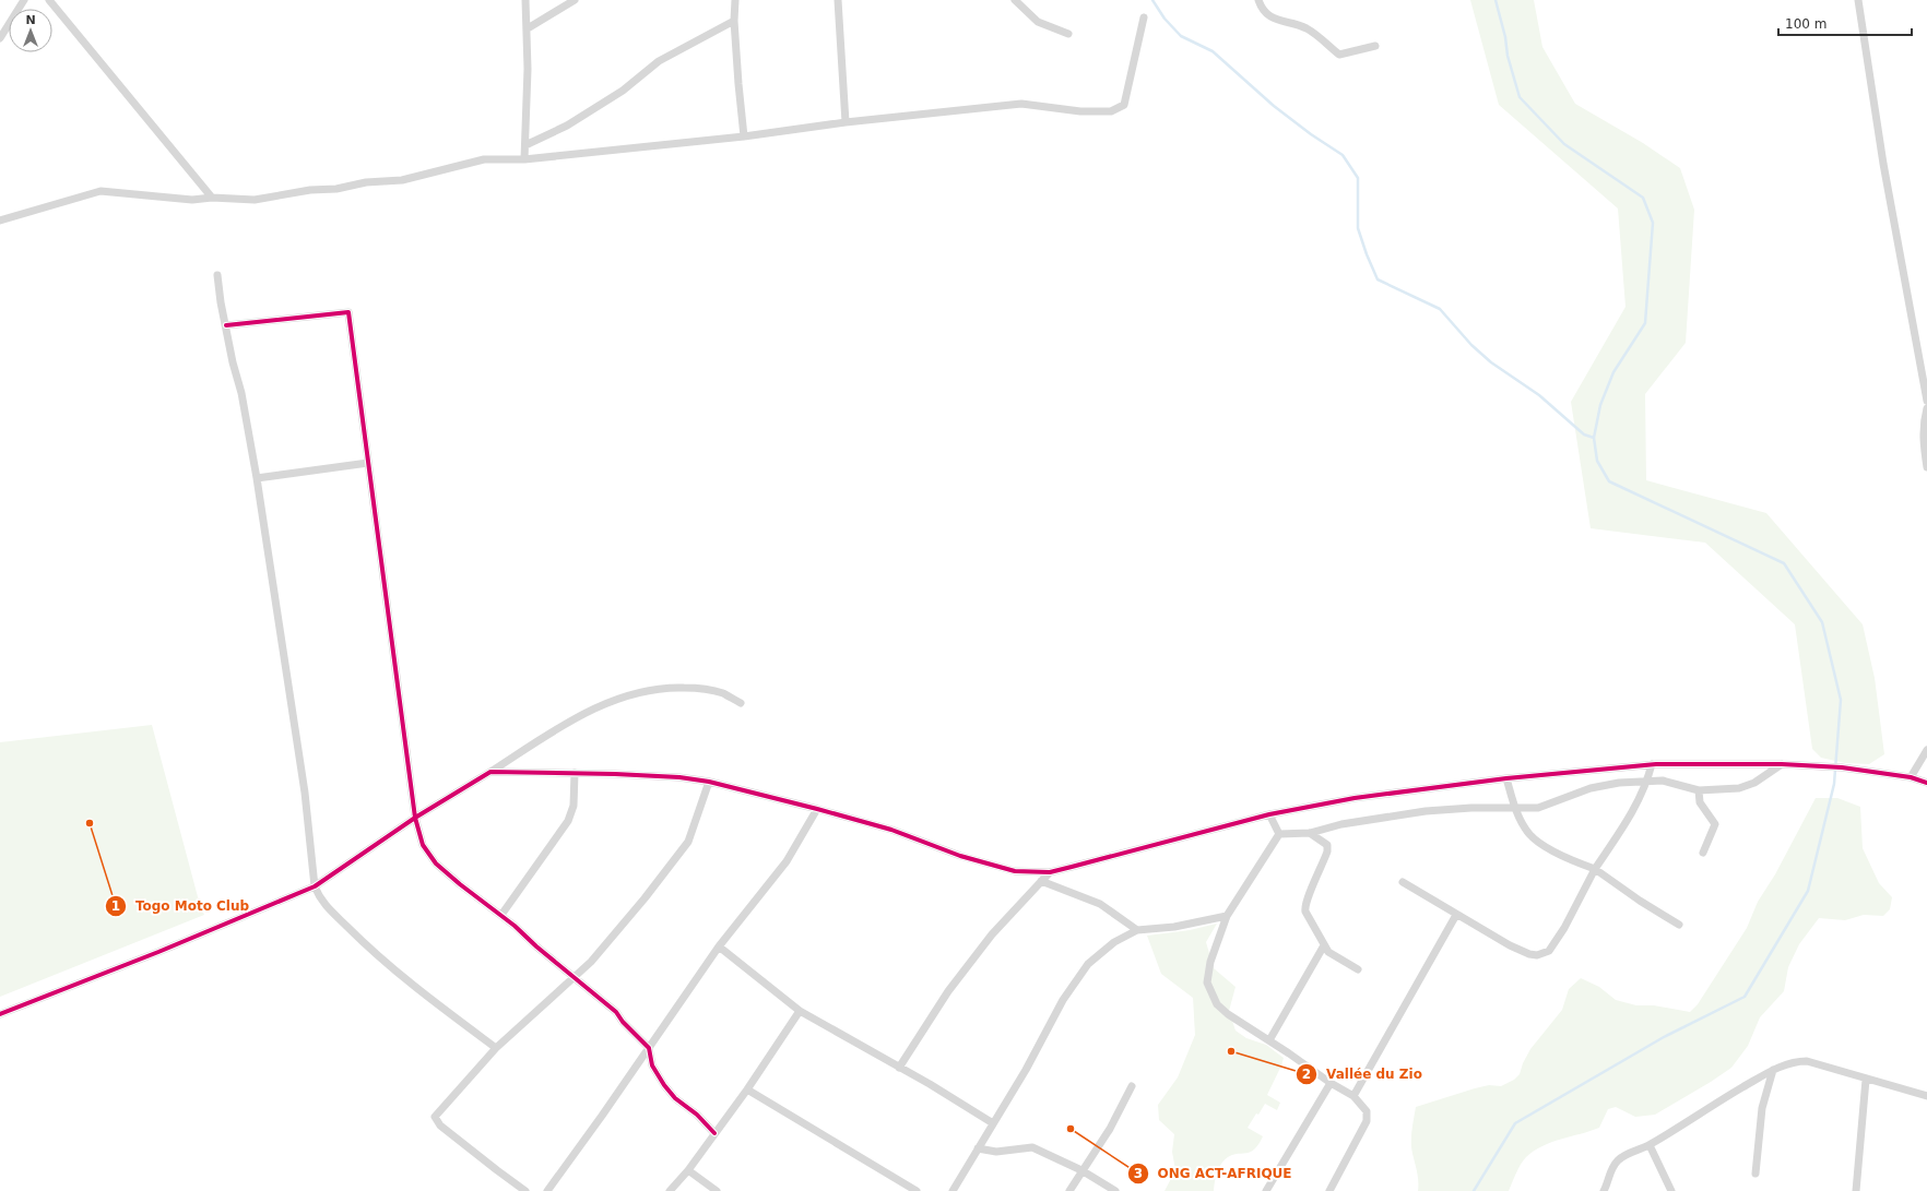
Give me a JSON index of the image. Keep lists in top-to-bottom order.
{
  "places": ["Togo Moto Club", "Vallée du Zio", "ONG ACT-AFRIQUE"],
  "scale_bar": "100 m",
  "north": "top"
}
